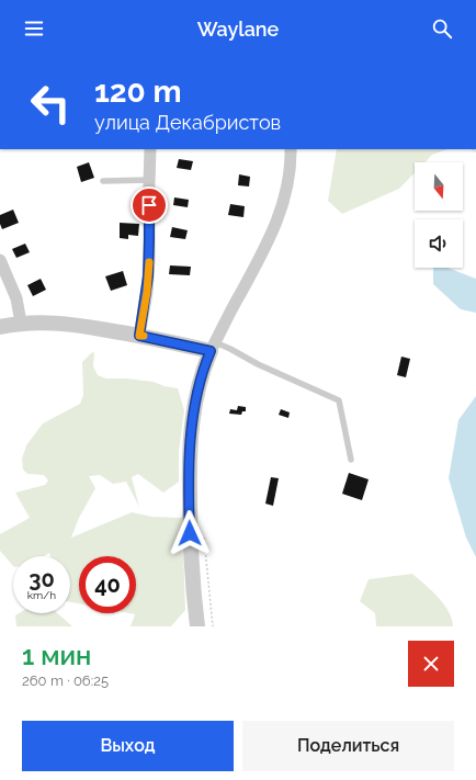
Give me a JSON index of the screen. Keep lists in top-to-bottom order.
{
  "north": "bottom",
  "page": {
    "header": "Waylane",
    "turn": ["120 m", "улица Декабристов"],
    "speed": "30 km/h",
    "limit": "40",
    "heading": ["1 мин", "260 m · 06:25"],
    "buttons": ["Выход", "Поделиться"]
  }
}
